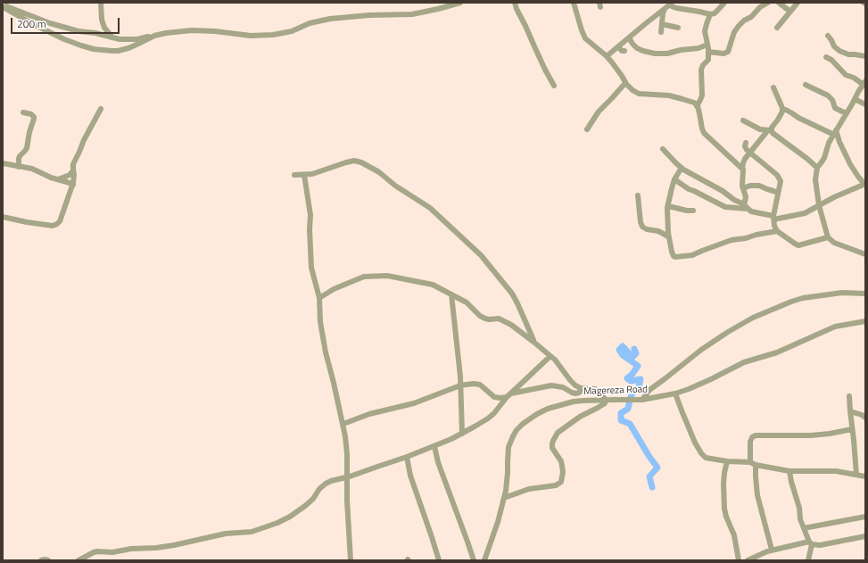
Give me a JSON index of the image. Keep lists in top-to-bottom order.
{
  "streets": {
    "street": ["Magereza Road"]
  },
  "scale_bar": "200 m"
}
